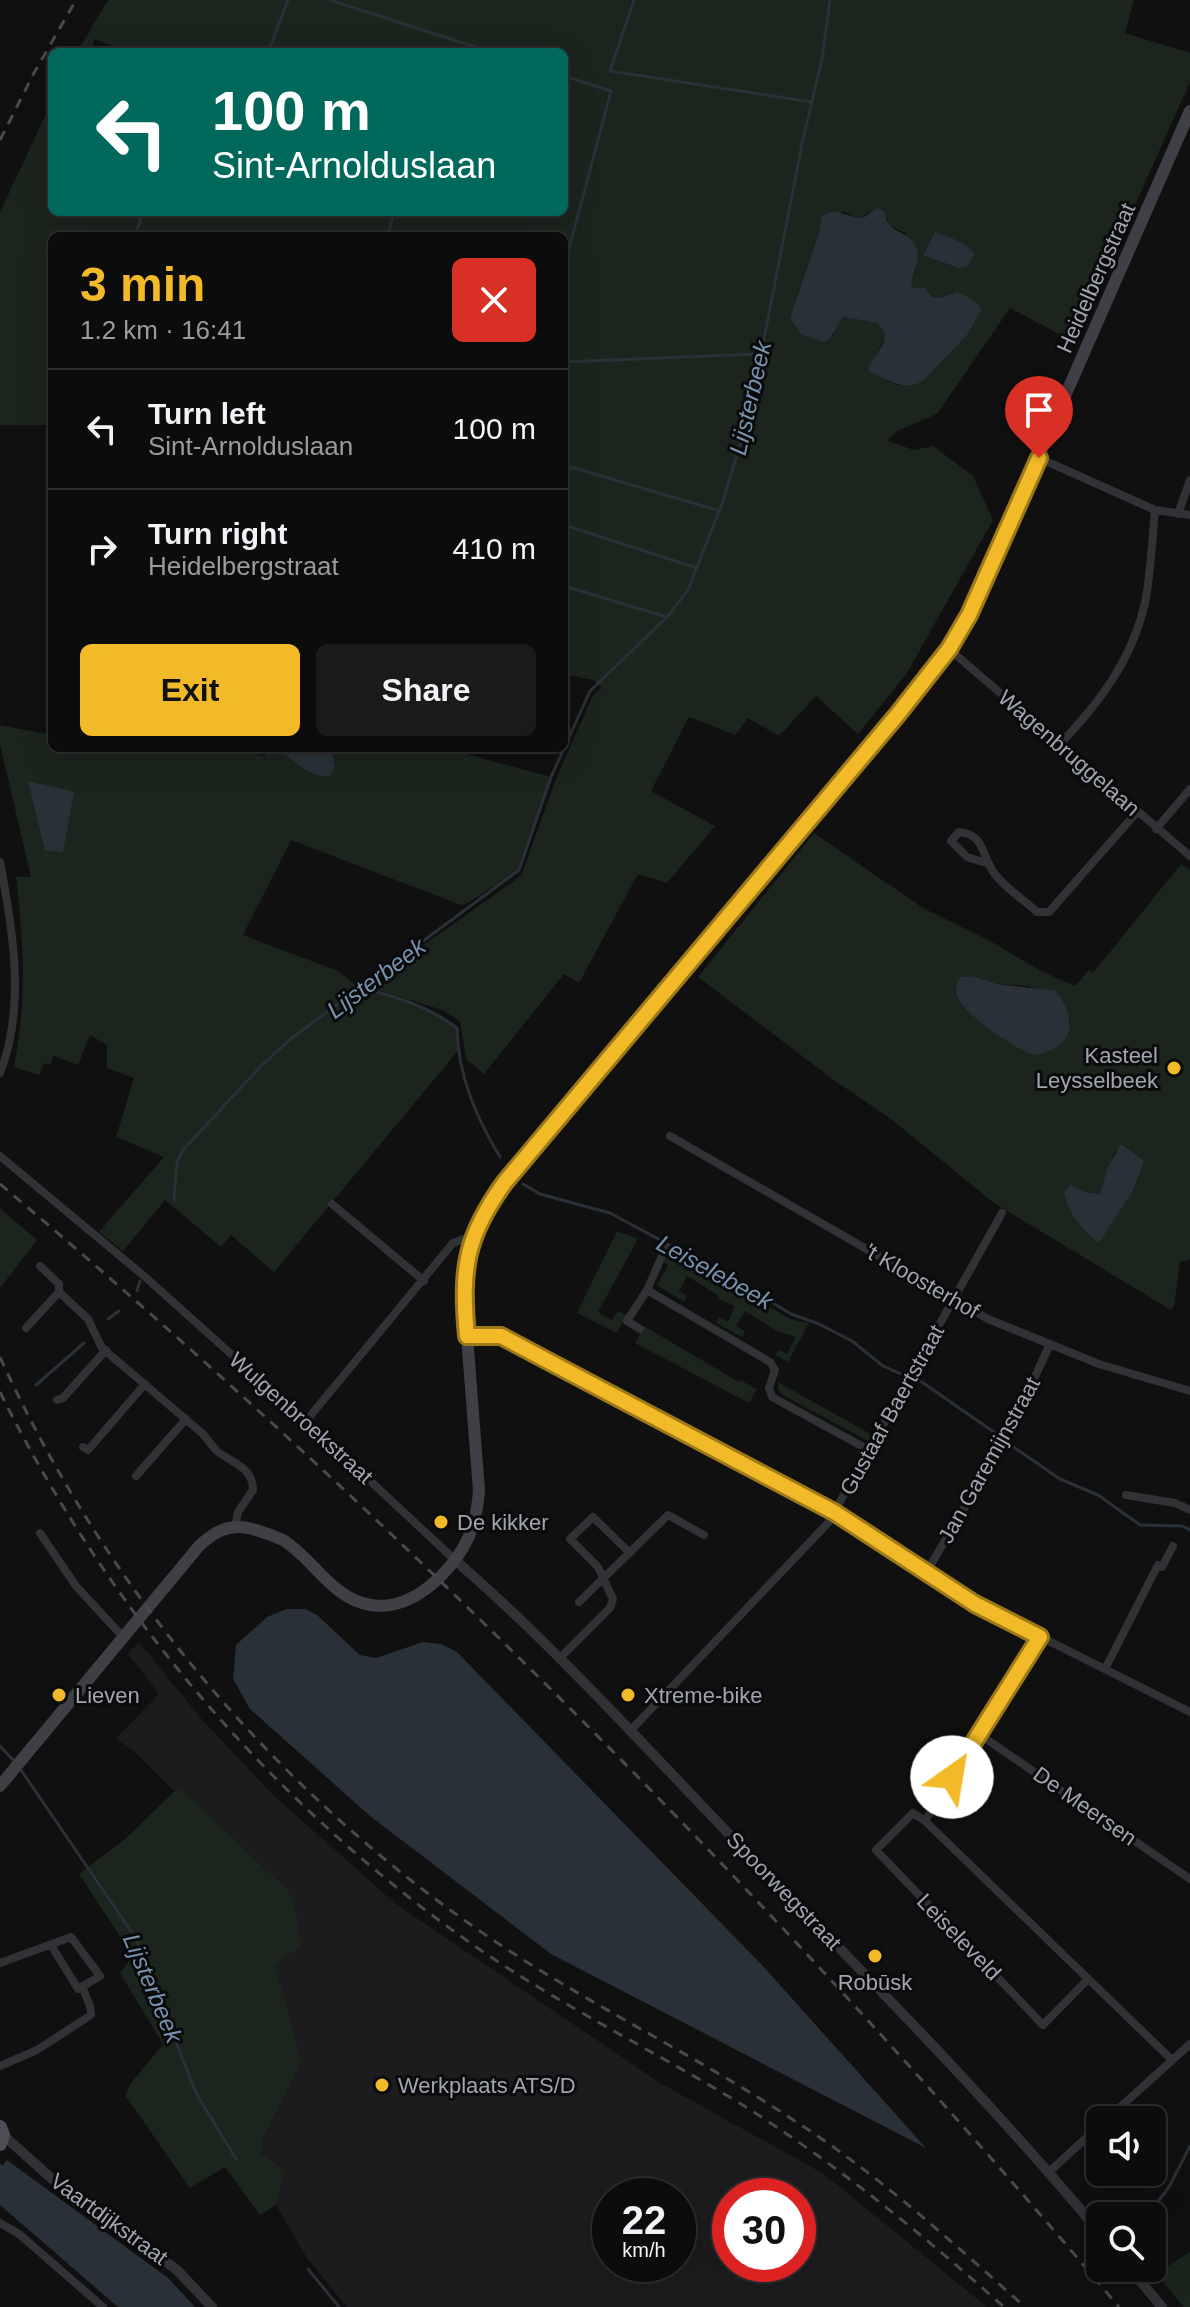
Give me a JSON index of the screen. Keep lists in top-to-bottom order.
{
  "streets": {
    "main road": ["Heidelbergstraat"],
    "street": [
      "Wagenbruggelaan",
      "'t Kloosterhof",
      "Gustaaf Baertstraat",
      "Wulgenbroekstraat",
      "Jan Garemijnstraat",
      "De Meersen",
      "Spoorwegstraat",
      "Leiseleveld",
      "Vaartdijkstraat"
    ]
  },
  "crossings": [
    ["Heidelbergstraat", "Wagenbruggelaan"],
    ["Heidelbergstraat", "Wulgenbroekstraat"],
    ["Heidelbergstraat", "Spoorwegstraat"],
    ["'t Kloosterhof", "Gustaaf Baertstraat"],
    ["'t Kloosterhof", "Jan Garemijnstraat"],
    ["Gustaaf Baertstraat", "Spoorwegstraat"],
    ["Wulgenbroekstraat", "Spoorwegstraat"]
  ],
  "water": ["Lijsterbeek", "Leiselebeek"],
  "places": [
    "Kasteel Leysselbeek",
    "De kikker",
    "Lieven",
    "Xtreme-bike",
    "Robūsk",
    "Werkplaats ATS/D"
  ],
  "page": {
    "turn": ["100 m", "Sint-Arnolduslaan"],
    "heading": ["3 min", "1.2 km · 16:41"],
    "list": [
      {
        "name": "Turn left",
        "note": "Sint-Arnolduslaan",
        "value": "100 m"
      },
      {
        "name": "Turn right",
        "note": "Heidelbergstraat",
        "value": "410 m"
      }
    ],
    "buttons": ["Exit", "Share"],
    "speed": "22 km/h",
    "limit": "30"
  }
}
